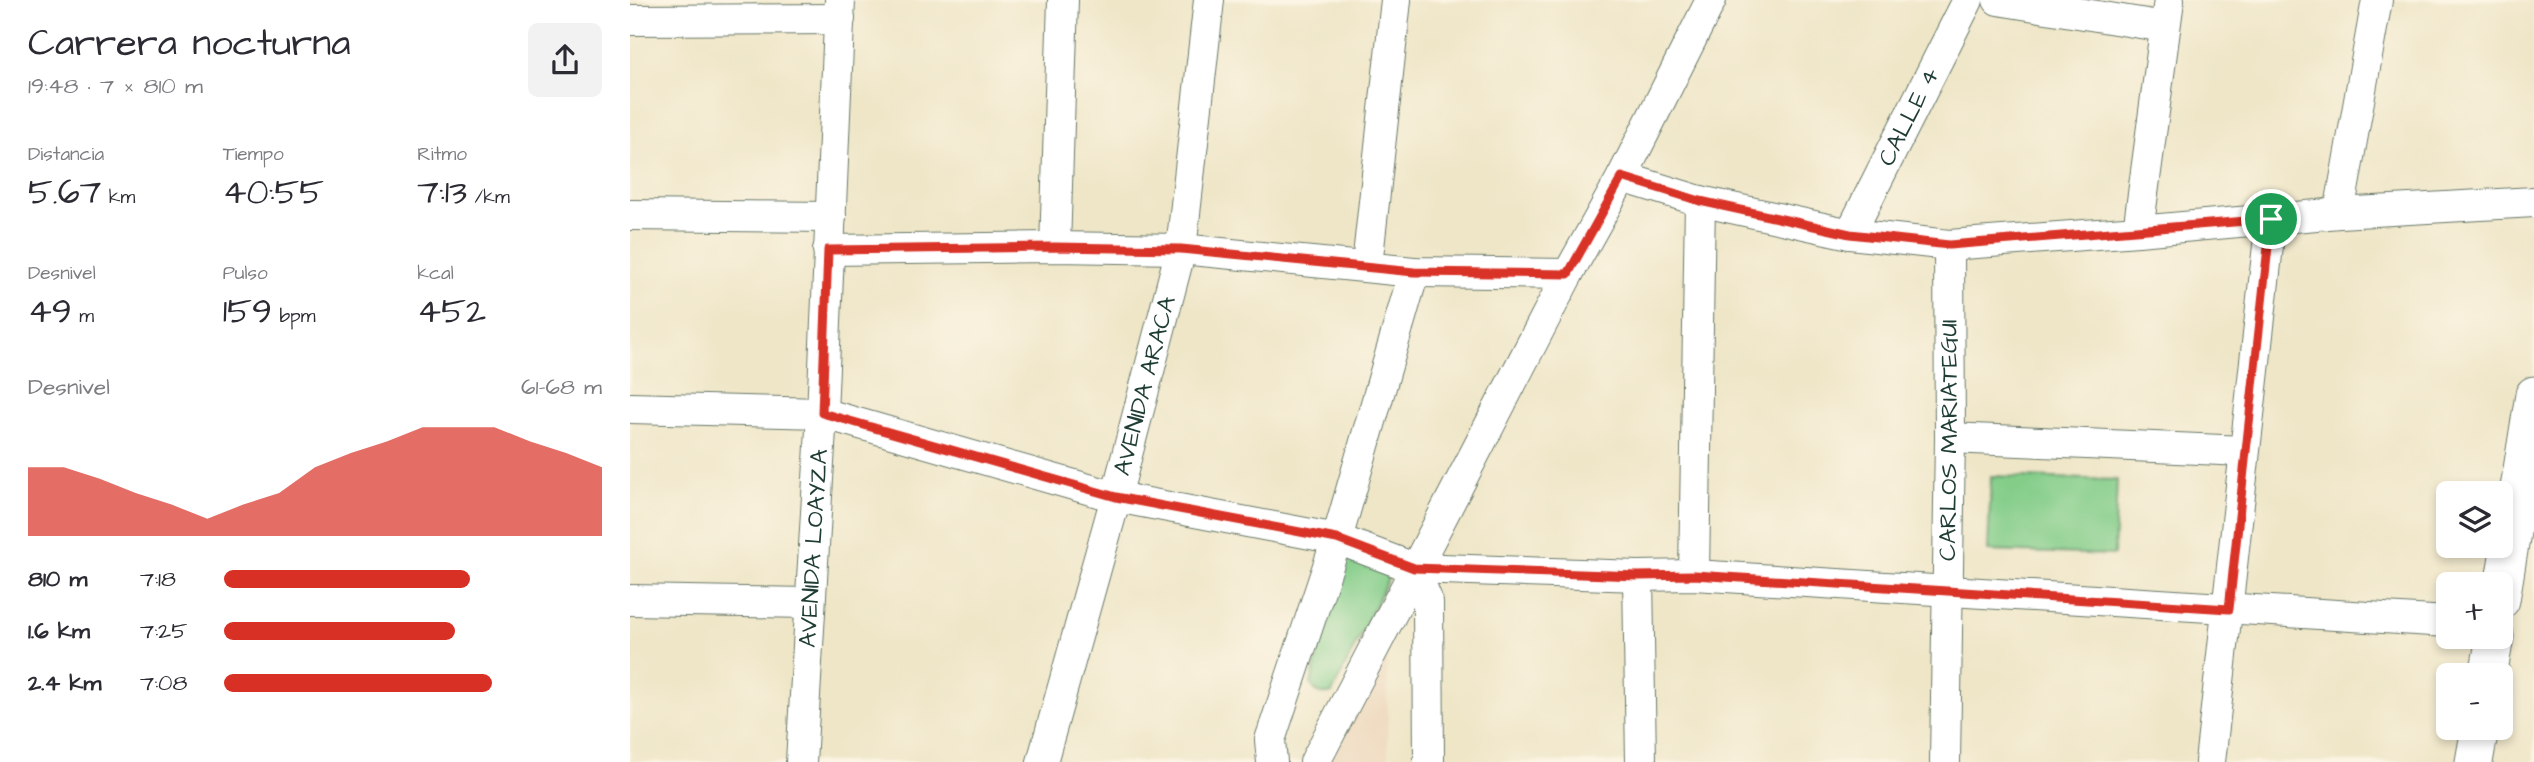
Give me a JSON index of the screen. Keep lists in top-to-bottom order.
{
  "streets": {
    "street": [
      "CALLE 4",
      "AVENIDA ARACA",
      "CARLOS MARIATEGUI",
      "AVENIDA LOAYZA"
    ]
  },
  "page": {
    "heading": ["Carrera nocturna", "19:48 · 7 × 810 m"],
    "stats": [
      ["Distancia", "5.67 km"],
      ["Tiempo", "40:55"],
      ["Ritmo", "7:13 /km"],
      ["Desnivel", "49 m"],
      ["Pulso", "159 bpm"],
      ["kcal", "452"]
    ],
    "chart": ["Desnivel", "61–68 m"],
    "map_buttons": ["+", "−"],
    "list": [
      {
        "name": "810 m",
        "note": "7:18"
      },
      {
        "name": "1.6 km",
        "note": "7:25"
      },
      {
        "name": "2.4 km",
        "note": "7:08"
      }
    ]
  }
}
